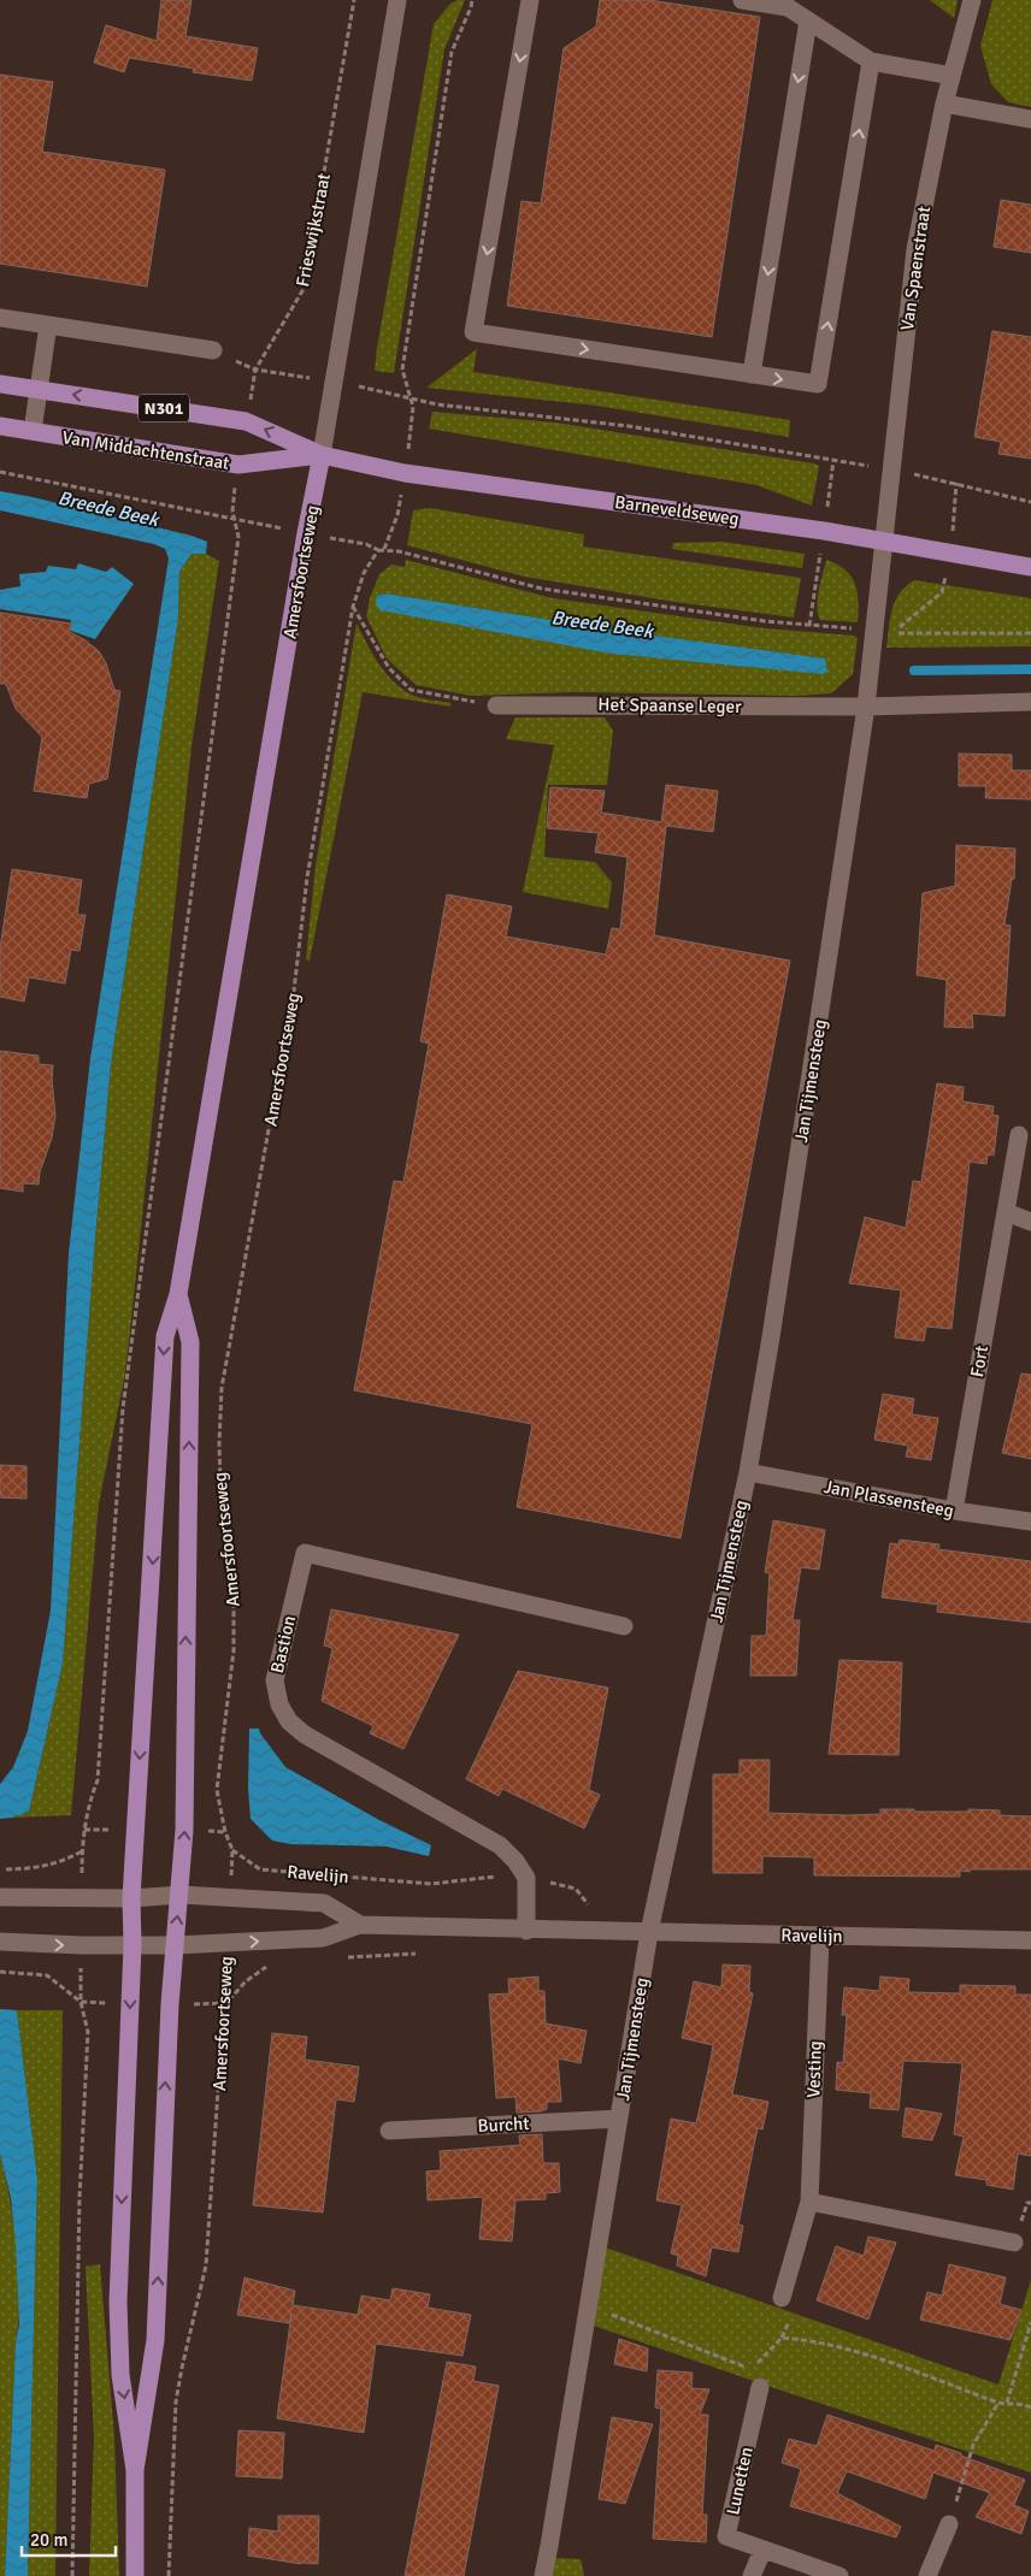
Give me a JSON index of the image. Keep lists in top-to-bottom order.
{
  "streets": {
    "main road": [
      "N301",
      "Van Middachtenstraat",
      "Barneveldseweg",
      "Amersfoortseweg"
    ],
    "street": [
      "Van Spaenstraat",
      "Het Spaanse Leger",
      "Jan Tijmensteeg",
      "Fort",
      "Jan Plassensteeg",
      "Bastion",
      "Ravelijn",
      "Vesting",
      "Burcht",
      "Lunetten"
    ],
    "path": ["Frieswijkstraat"]
  },
  "crossings": [
    ["Frieswijkstraat", "N301"],
    ["Van Spaenstraat", "Barneveldseweg"],
    ["Van Spaenstraat", "Jan Tijmensteeg"],
    ["N301", "Van Middachtenstraat"],
    ["N301", "Barneveldseweg"],
    ["N301", "Amersfoortseweg"],
    ["Van Middachtenstraat", "Barneveldseweg"],
    ["Van Middachtenstraat", "Amersfoortseweg"],
    ["Barneveldseweg", "Amersfoortseweg"],
    ["Barneveldseweg", "Jan Tijmensteeg"],
    ["Amersfoortseweg", "Jan Tijmensteeg"],
    ["Amersfoortseweg", "Ravelijn"],
    ["Het Spaanse Leger", "Jan Tijmensteeg"],
    ["Jan Tijmensteeg", "Jan Plassensteeg"],
    ["Jan Tijmensteeg", "Ravelijn"],
    ["Jan Tijmensteeg", "Burcht"],
    ["Fort", "Jan Plassensteeg"],
    ["Bastion", "Ravelijn"],
    ["Ravelijn", "Vesting"]
  ],
  "water": ["Breede Beek"],
  "scale_bar": "20 m"
}
